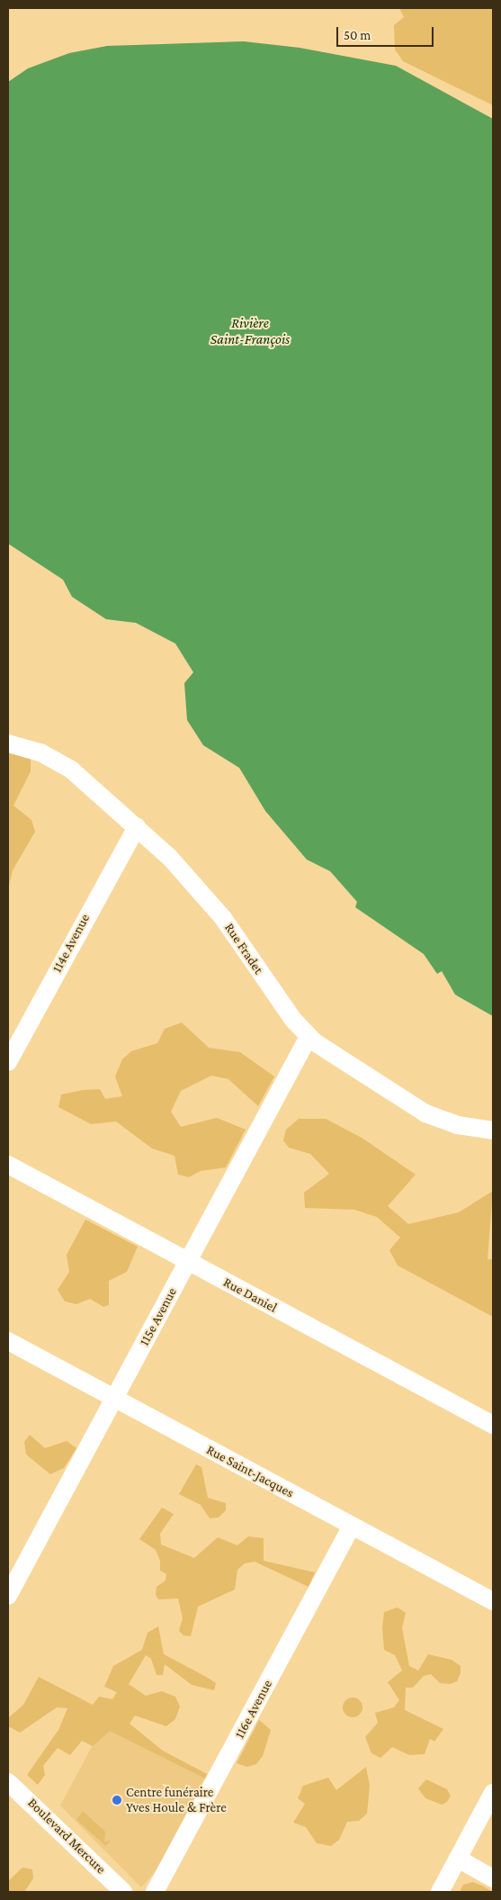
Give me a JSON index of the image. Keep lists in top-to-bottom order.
{
  "streets": {
    "street": [
      "114e Avenue",
      "Rue Fradet",
      "Rue Daniel",
      "115e Avenue",
      "Rue Saint-Jacques",
      "116e Avenue",
      "Boulevard Mercure"
    ]
  },
  "crossings": [
    ["114e Avenue", "Rue Fradet"],
    ["Rue Fradet", "115e Avenue"],
    ["Rue Daniel", "115e Avenue"],
    ["115e Avenue", "Rue Saint-Jacques"],
    ["Rue Saint-Jacques", "116e Avenue"]
  ],
  "water": ["Rivière Saint-François"],
  "places": ["Centre funéraire Yves Houle & Frère"],
  "scale_bar": "50 m"
}
